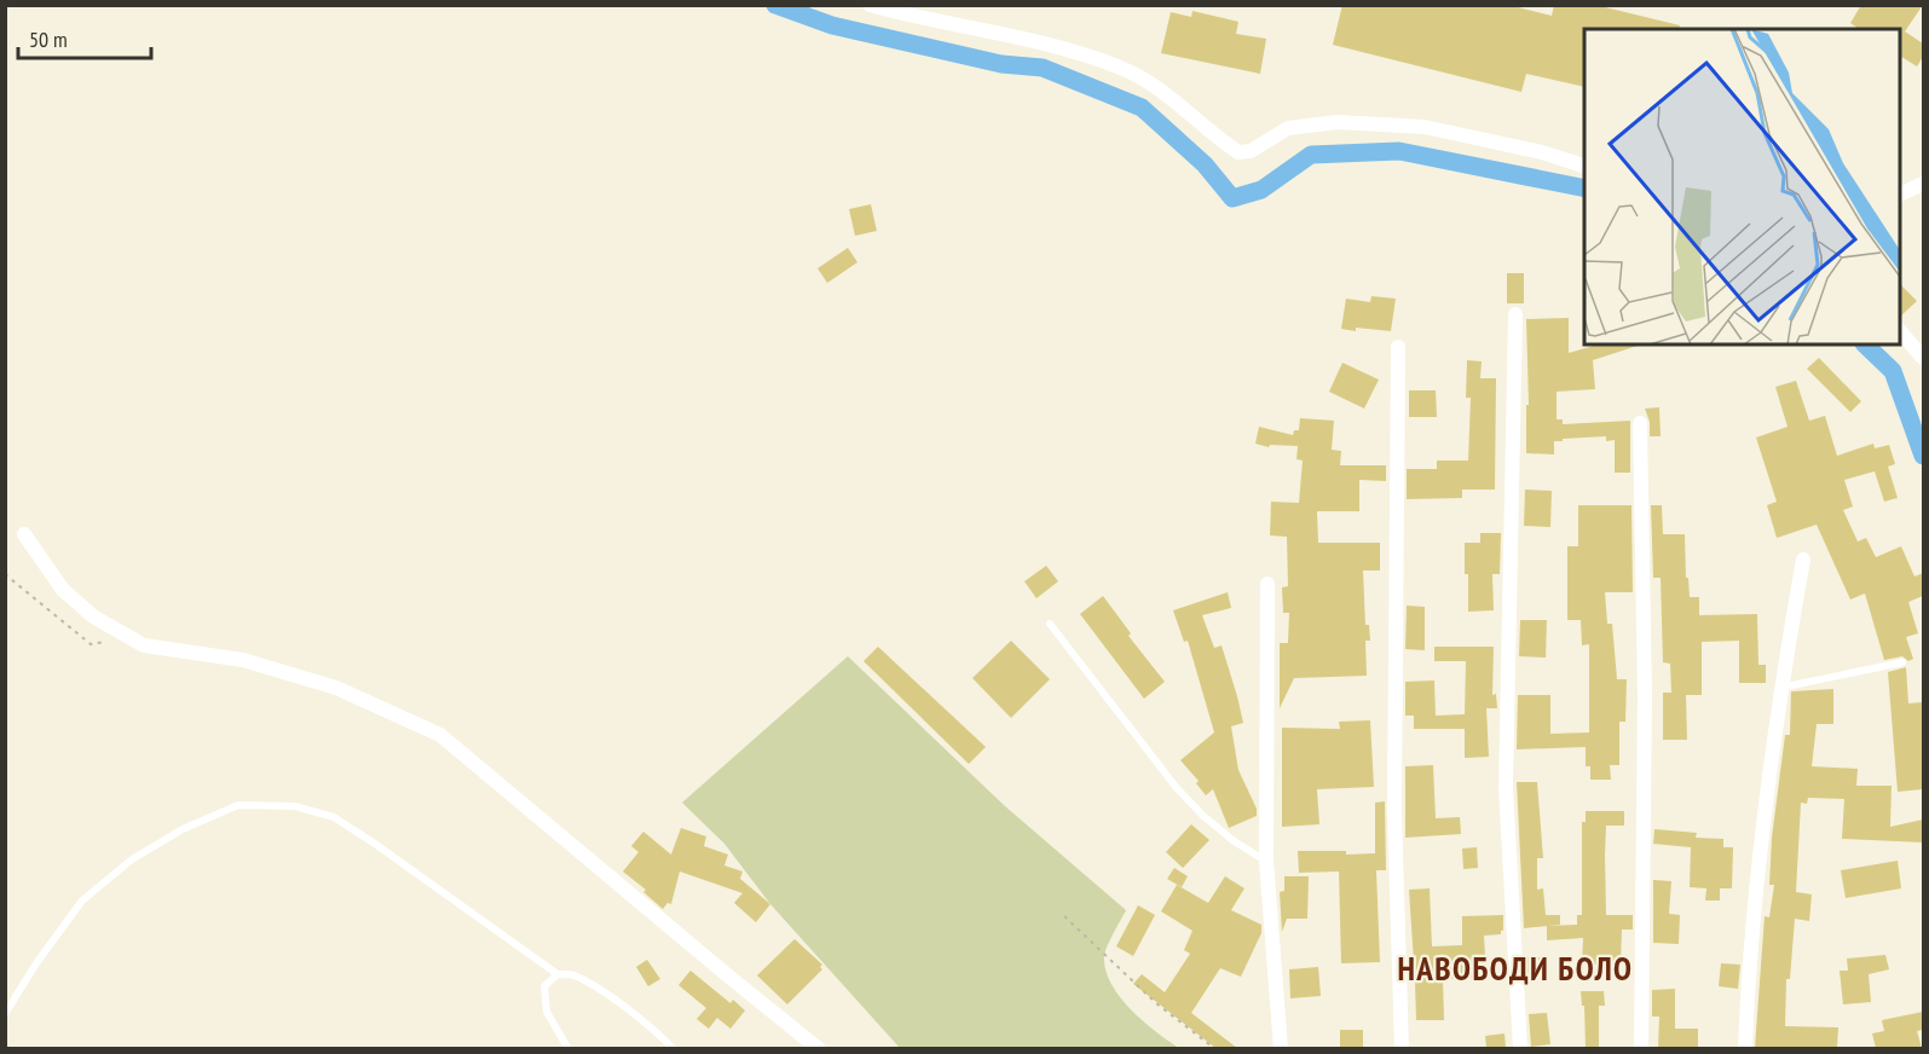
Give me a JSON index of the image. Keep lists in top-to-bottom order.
{
  "districts": ["НАВОБОДИ БОЛО"],
  "scale_bar": "50 m"
}
